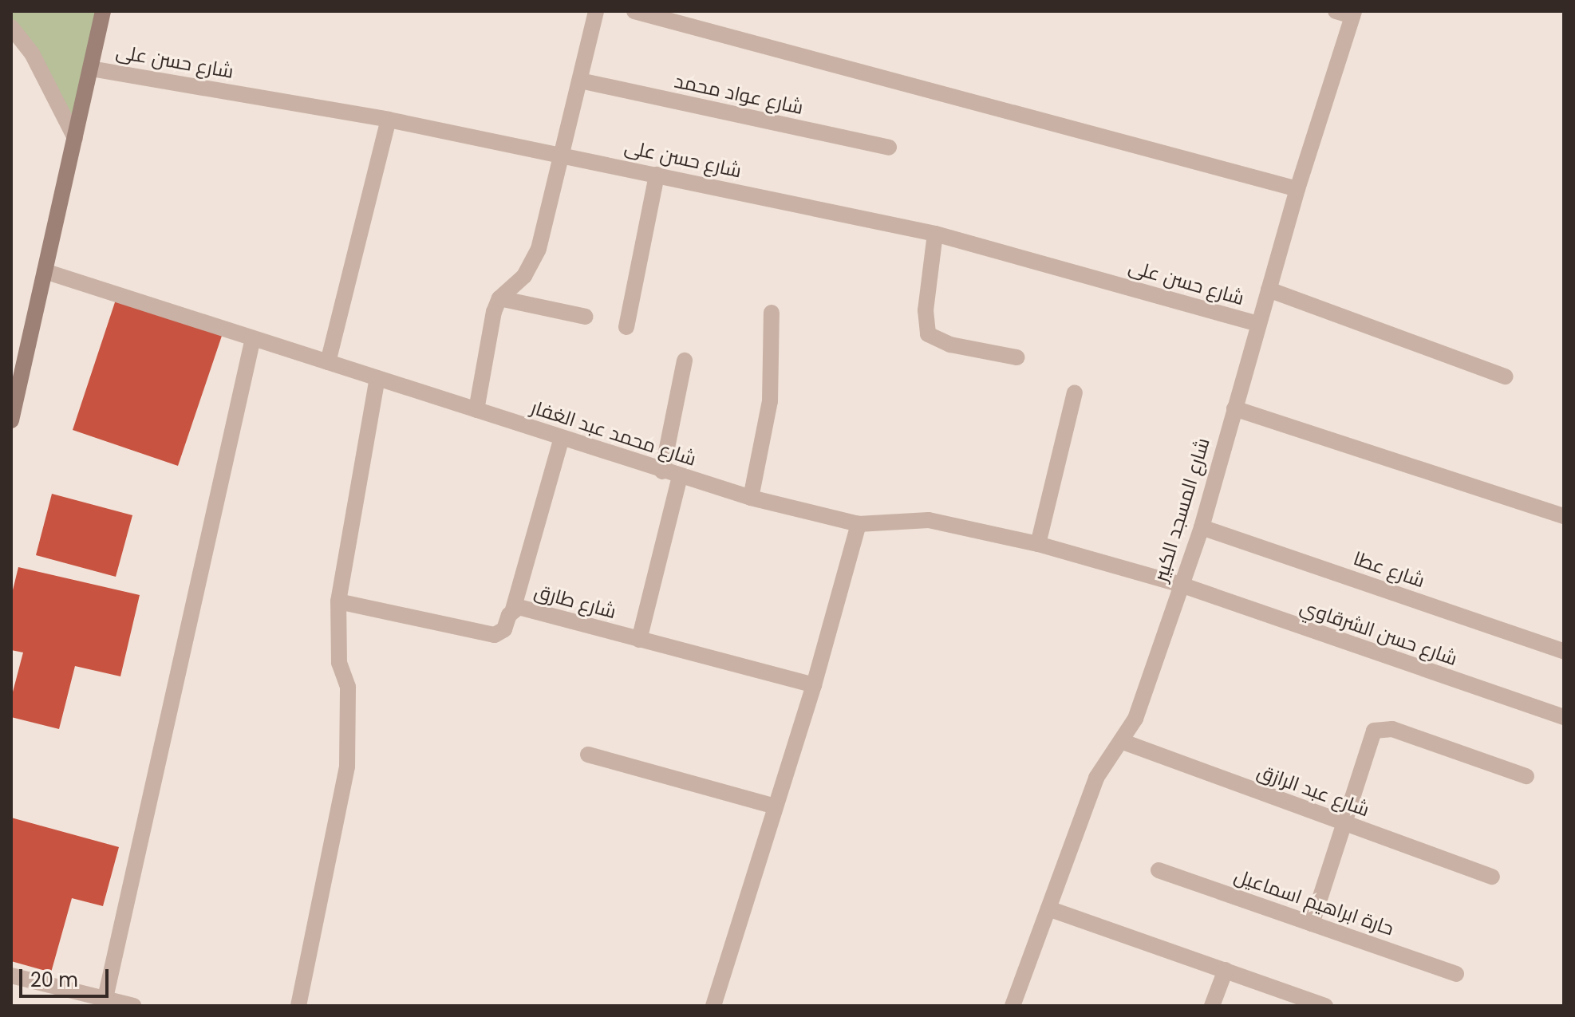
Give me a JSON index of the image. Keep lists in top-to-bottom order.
{
  "streets": {
    "street": [
      "شارع حسن على",
      "شارع عواد محمد",
      "شارع محمد عبد الغفار",
      "شارع المسجد الكبير",
      "شارع عطا",
      "شارع طارق",
      "شارع حسن الشرقاوي",
      "شارع عبد الرازق",
      "حارة ابراهيم اسماعيل"
    ]
  },
  "crossings": [
    ["شارع حسن على", "شارع المسجد الكبير"],
    ["شارع محمد عبد الغفار", "شارع المسجد الكبير"],
    ["شارع محمد عبد الغفار", "شارع حسن الشرقاوي"],
    ["شارع المسجد الكبير", "شارع عطا"],
    ["شارع المسجد الكبير", "شارع حسن الشرقاوي"],
    ["شارع المسجد الكبير", "شارع عبد الرازق"]
  ],
  "scale_bar": "20 m"
}
